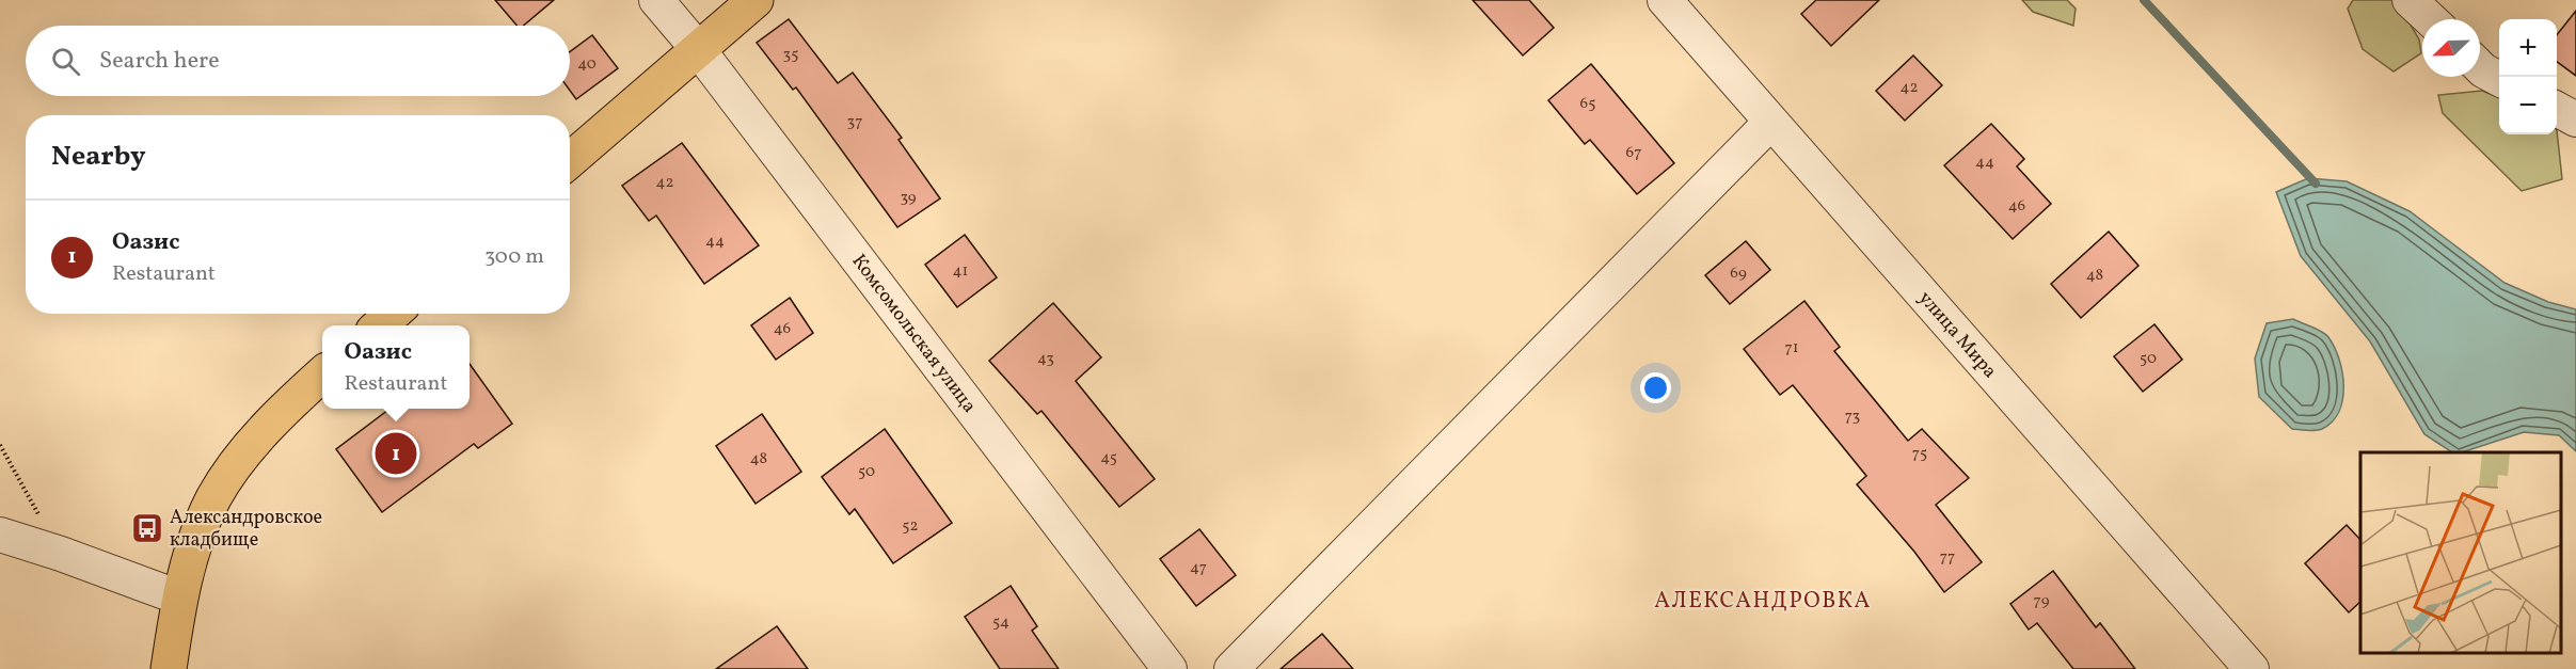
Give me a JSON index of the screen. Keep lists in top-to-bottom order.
{
  "streets": {
    "street": ["Комсомольская улица", "улица Мира"]
  },
  "districts": ["АЛЕКСАНДРОВКА"],
  "places": {
    "bus stop": ["Александровское кладбище"]
  },
  "house_numbers": [
    "35",
    "40",
    "42",
    "65",
    "37",
    "67",
    "44",
    "42",
    "39",
    "46",
    "44",
    "41",
    "69",
    "48",
    "46",
    "71",
    "43",
    "50",
    "73",
    "75",
    "45",
    "48",
    "50",
    "52",
    "77",
    "47",
    "79",
    "54"
  ],
  "north": "bottom left",
  "page": {
    "map_buttons": ["+", "−"],
    "search": "Search here",
    "heading": "Nearby",
    "list": [
      {
        "mark": "1",
        "name": "Оазис",
        "note": "Restaurant",
        "value": "300 m"
      }
    ],
    "popup": ["Оазис", "Restaurant"],
    "pins": "1"
  }
}
